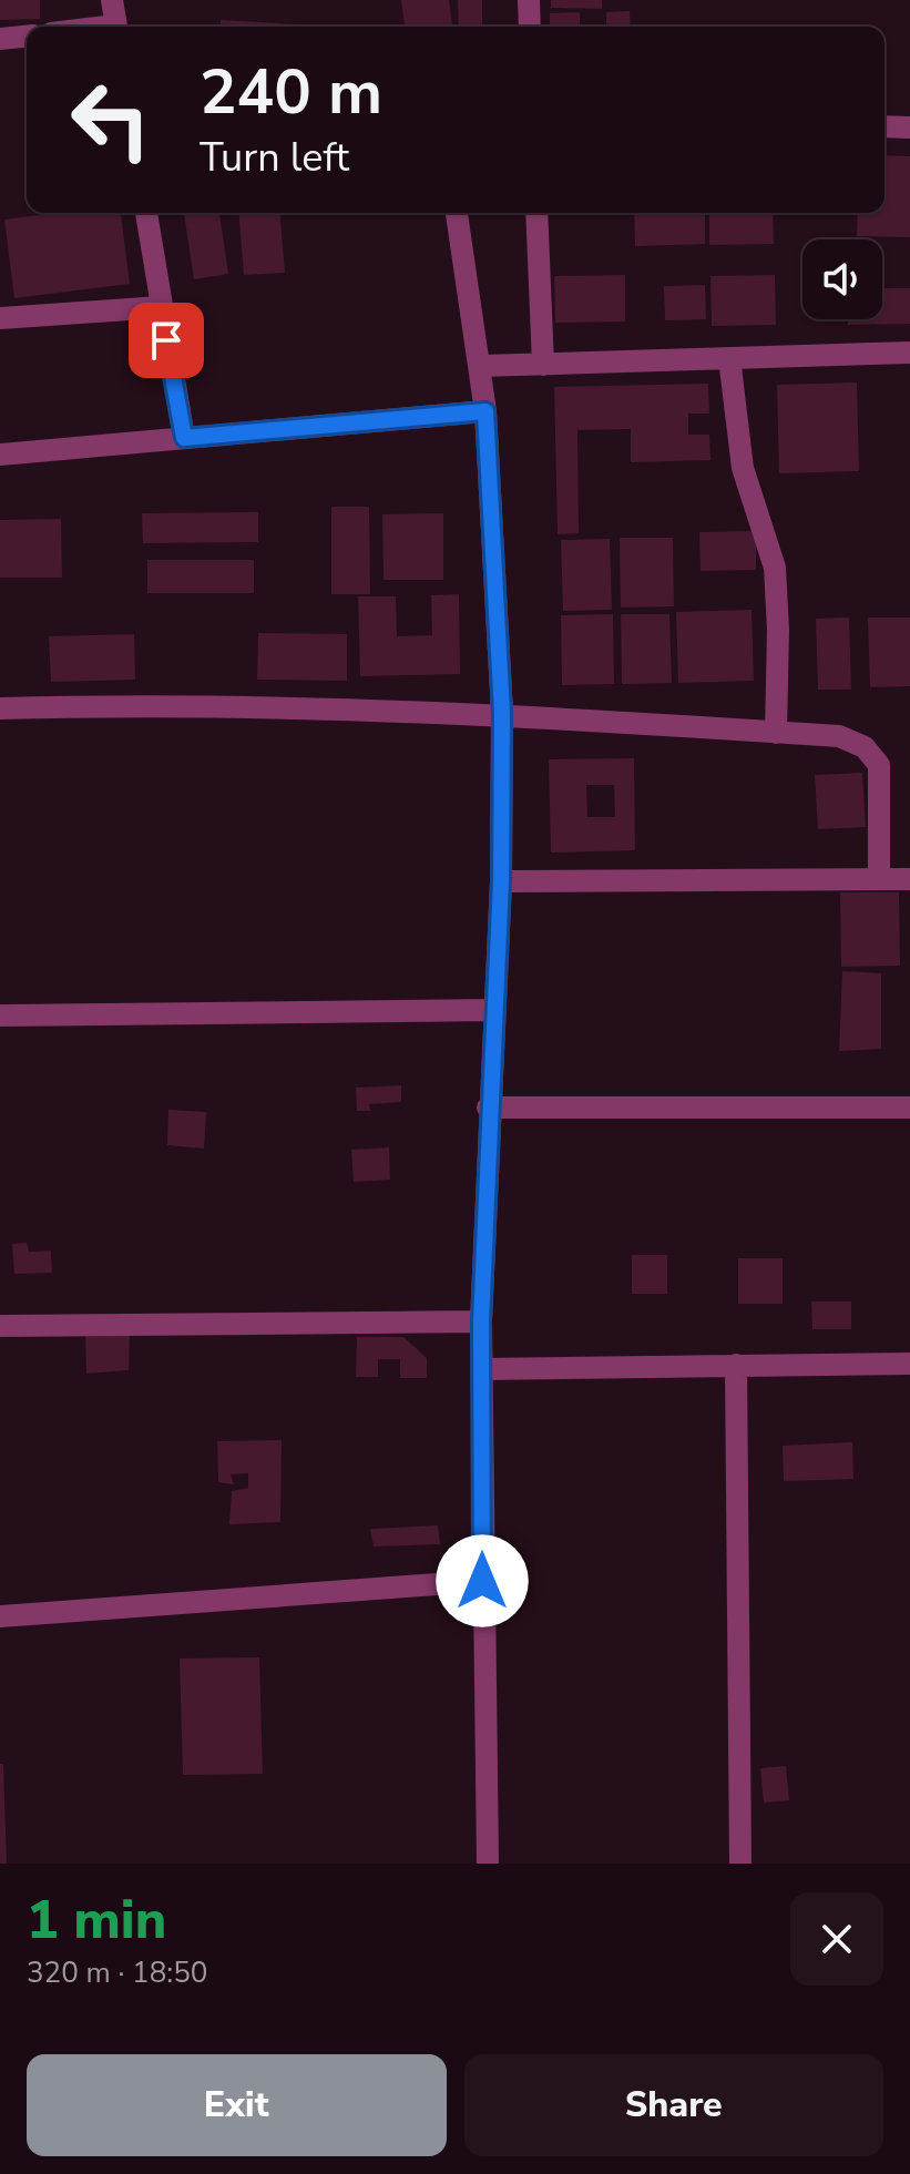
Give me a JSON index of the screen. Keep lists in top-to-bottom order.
{
  "page": {
    "turn": ["240 m", "Turn left"],
    "heading": ["1 min", "320 m · 18:50"],
    "buttons": ["Exit", "Share"]
  }
}
